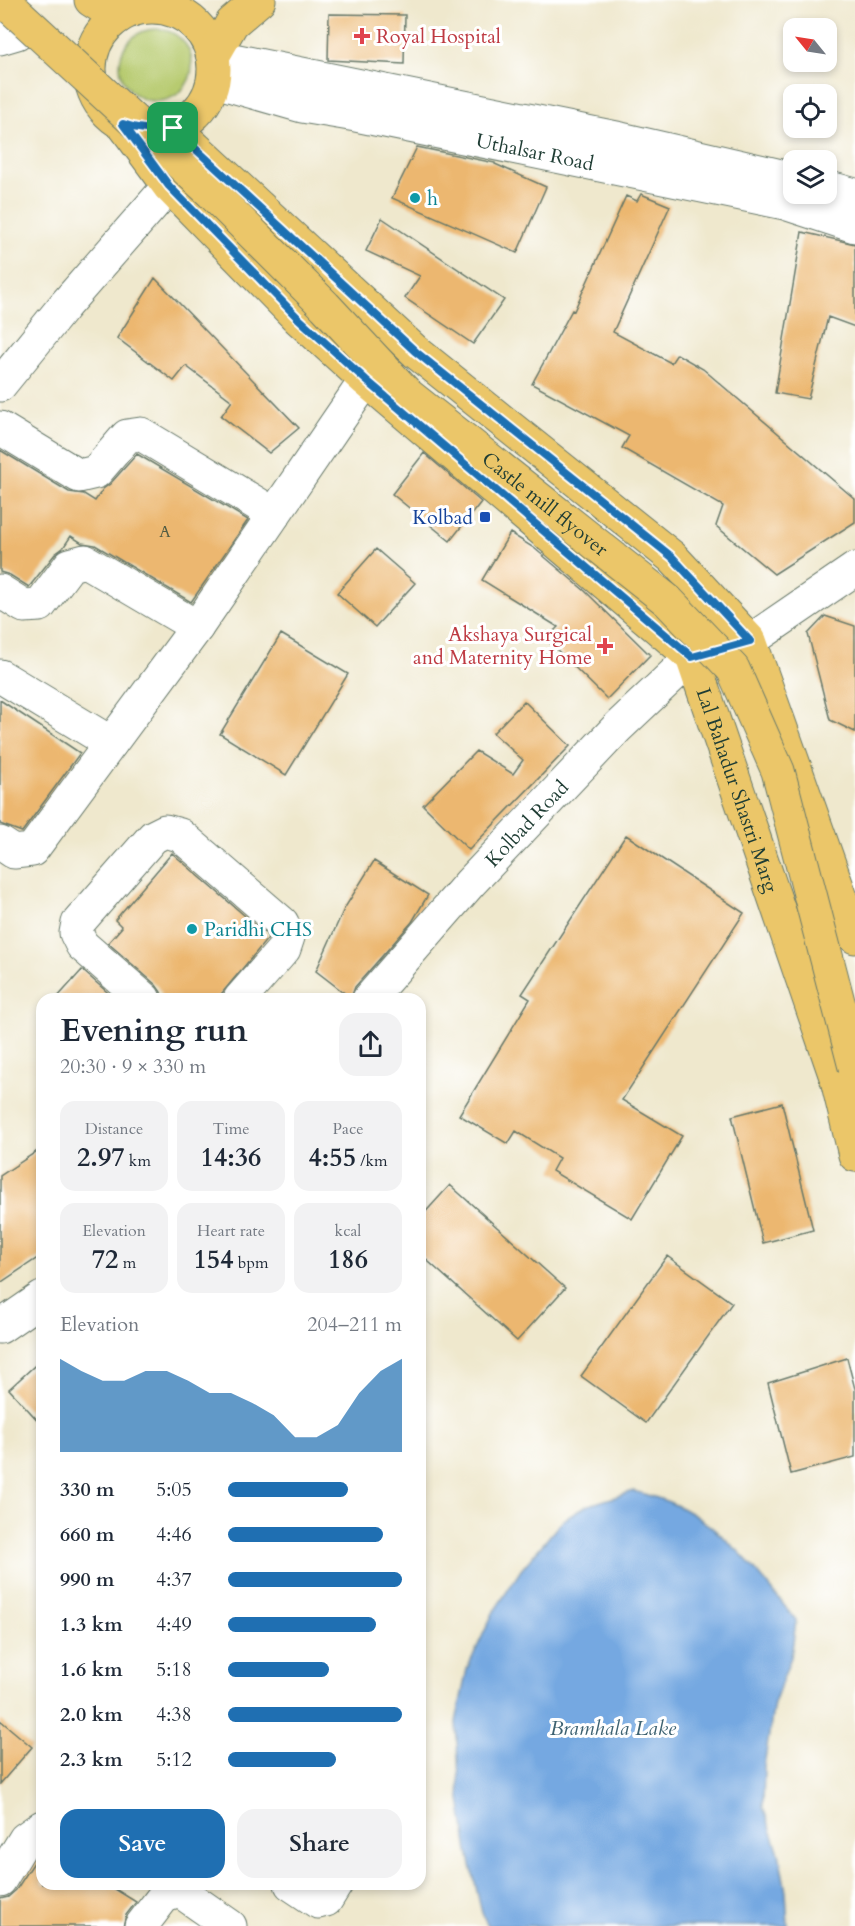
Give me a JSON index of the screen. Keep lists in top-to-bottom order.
{
  "streets": {
    "main road": ["Castle mill flyover", "Lal Bahadur Shastri Marg"],
    "street": ["Uthalsar Road", "Kolbad Road"]
  },
  "crossings": [
    ["Lal Bahadur Shastri Marg", "Kolbad Road"]
  ],
  "water": ["Bramhala Lake"],
  "places": {
    "health": ["Royal Hospital", "Akshaya Surgical and Maternity Home"],
    "other": ["h", "Paridhi CHS"],
    "transit": ["Kolbad"]
  },
  "house_numbers": ["A"],
  "north": "top left",
  "page": {
    "heading": ["Evening run", "20:30 · 9 × 330 m"],
    "stats": [
      ["Distance", "2.97 km"],
      ["Time", "14:36"],
      ["Pace", "4:55 /km"],
      ["Elevation", "72 m"],
      ["Heart rate", "154 bpm"],
      ["kcal", "186"]
    ],
    "chart": ["Elevation", "204–211 m"],
    "list": [
      {
        "name": "330 m",
        "note": "5:05"
      },
      {
        "name": "660 m",
        "note": "4:46"
      },
      {
        "name": "990 m",
        "note": "4:37"
      },
      {
        "name": "1.3 km",
        "note": "4:49"
      },
      {
        "name": "1.6 km",
        "note": "5:18"
      },
      {
        "name": "2.0 km",
        "note": "4:38"
      },
      {
        "name": "2.3 km",
        "note": "5:12"
      }
    ],
    "buttons": ["Save", "Share"]
  }
}
